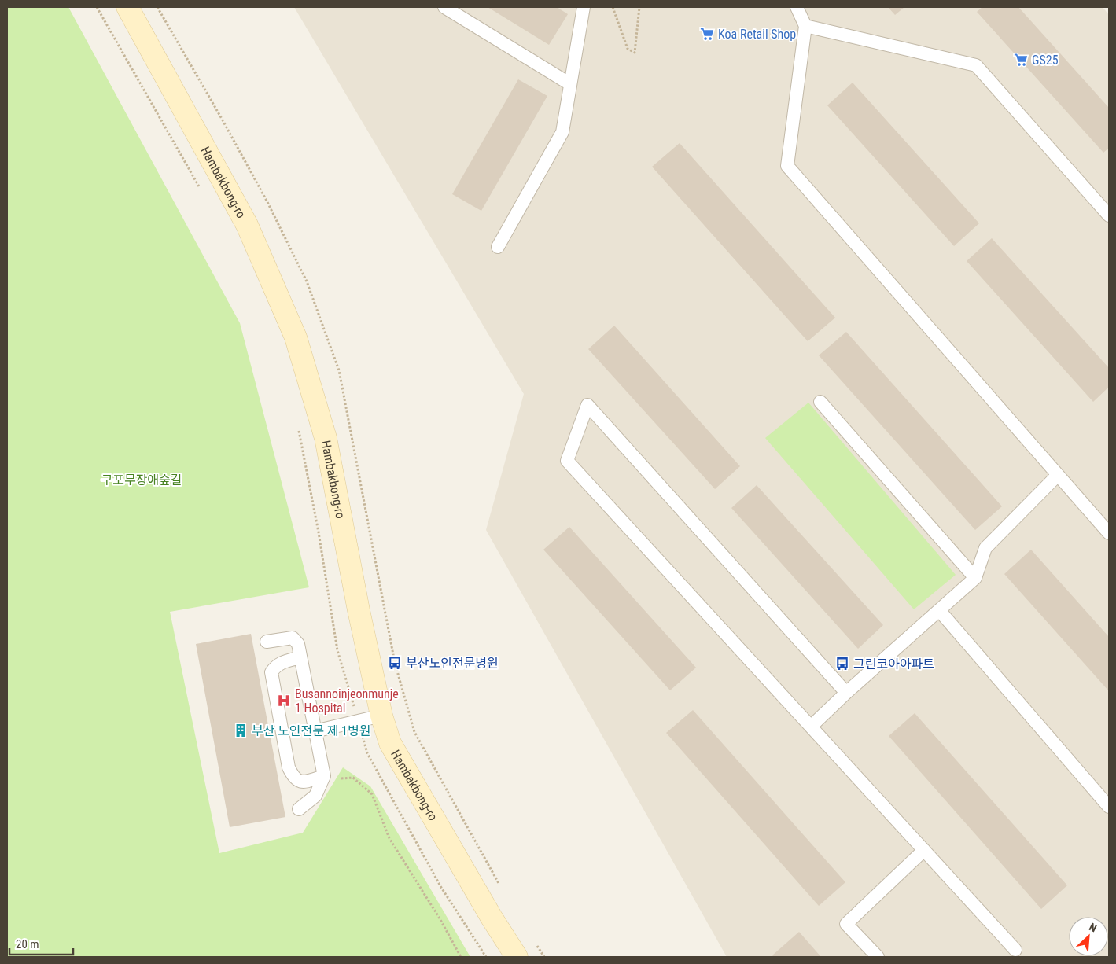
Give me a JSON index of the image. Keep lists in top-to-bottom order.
{
  "streets": {
    "main road": ["Hambakbong-ro"]
  },
  "parks": ["구포무장애숲길"],
  "places": {
    "supermarket": ["Koa Retail Shop", "GS25"],
    "bus stop": ["부산노인전문병원", "그린코아아파트"],
    "hospital": ["Busannoinjeonmunje 1 Hospital"],
    "building": ["부산 노인전문 제 1병원"]
  },
  "scale_bar": "20 m",
  "north": "top right"
}
